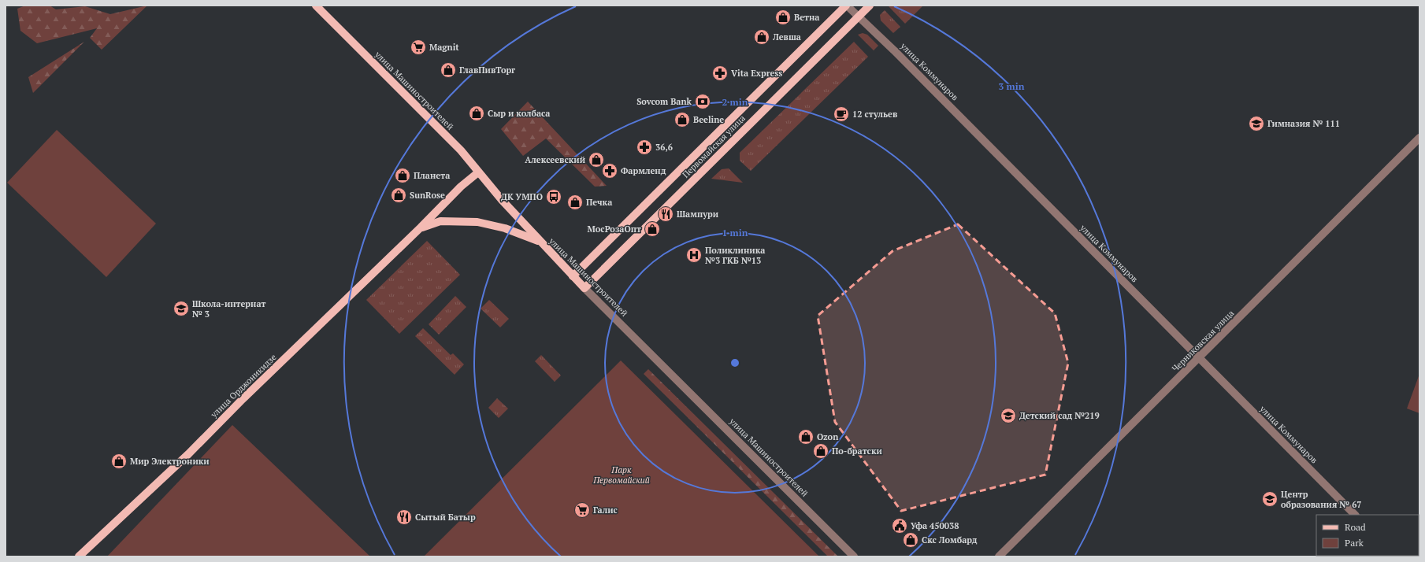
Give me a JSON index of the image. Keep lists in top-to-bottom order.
{
  "streets": {
    "main road": ["улица Машиностроителей", "Первомайская улица", "улица Орджоникидзе"],
    "street": ["улица Коммунаров", "Черниковская улица"]
  },
  "crossings": [
    ["улица Коммунаров", "Первомайская улица"],
    ["улица Коммунаров", "Черниковская улица"],
    ["улица Машиностроителей", "Первомайская улица"],
    ["улица Машиностроителей", "улица Орджоникидзе"]
  ],
  "parks": ["Парк Первомайский"],
  "places": {
    "shop": [
      "Ветна",
      "Левша",
      "ГлавПивТорг",
      "Сыр и колбаса",
      "Beeline",
      "Алексеевский",
      "Планета",
      "SunRose",
      "Печка",
      "МосРозаОпт",
      "Ozon",
      "По-братски",
      "Мир Электроники",
      "Скс Ломбард"
    ],
    "supermarket": ["Magnit", "Галис"],
    "pharmacy": ["Vita Express", "36,6", "Фармленд"],
    "bank": ["Sovcom Bank"],
    "cafe": ["12 стульев"],
    "school or university": [
      "Гимназия № 111",
      "Школа-интернат № 3",
      "Детский сад №219",
      "Центр образования № 67"
    ],
    "bus stop": ["ДК УМПО"],
    "restaurant": ["Шампури", "Сытый Батыр"],
    "hospital": ["Поликлиника №3 ГКБ №13"],
    "public building": ["Уфа 450038"]
  },
  "legend": ["Road", "Park"],
  "rings": ["3 min", "2 min", "1 min"]
}
